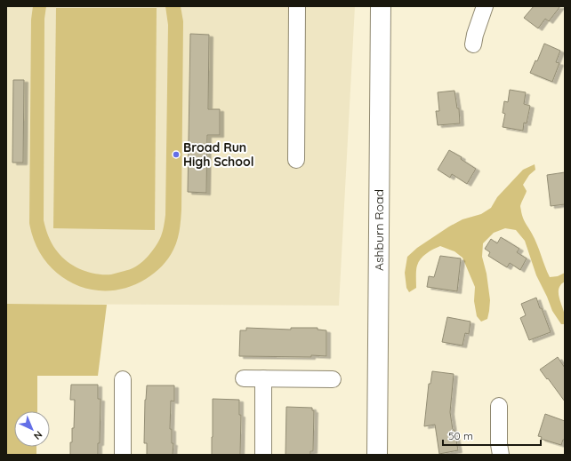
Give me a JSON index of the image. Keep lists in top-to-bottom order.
{
  "streets": {
    "main road": ["Ashburn Road"]
  },
  "places": ["Broad Run High School"],
  "scale_bar": "50 m",
  "north": "bottom right"
}
